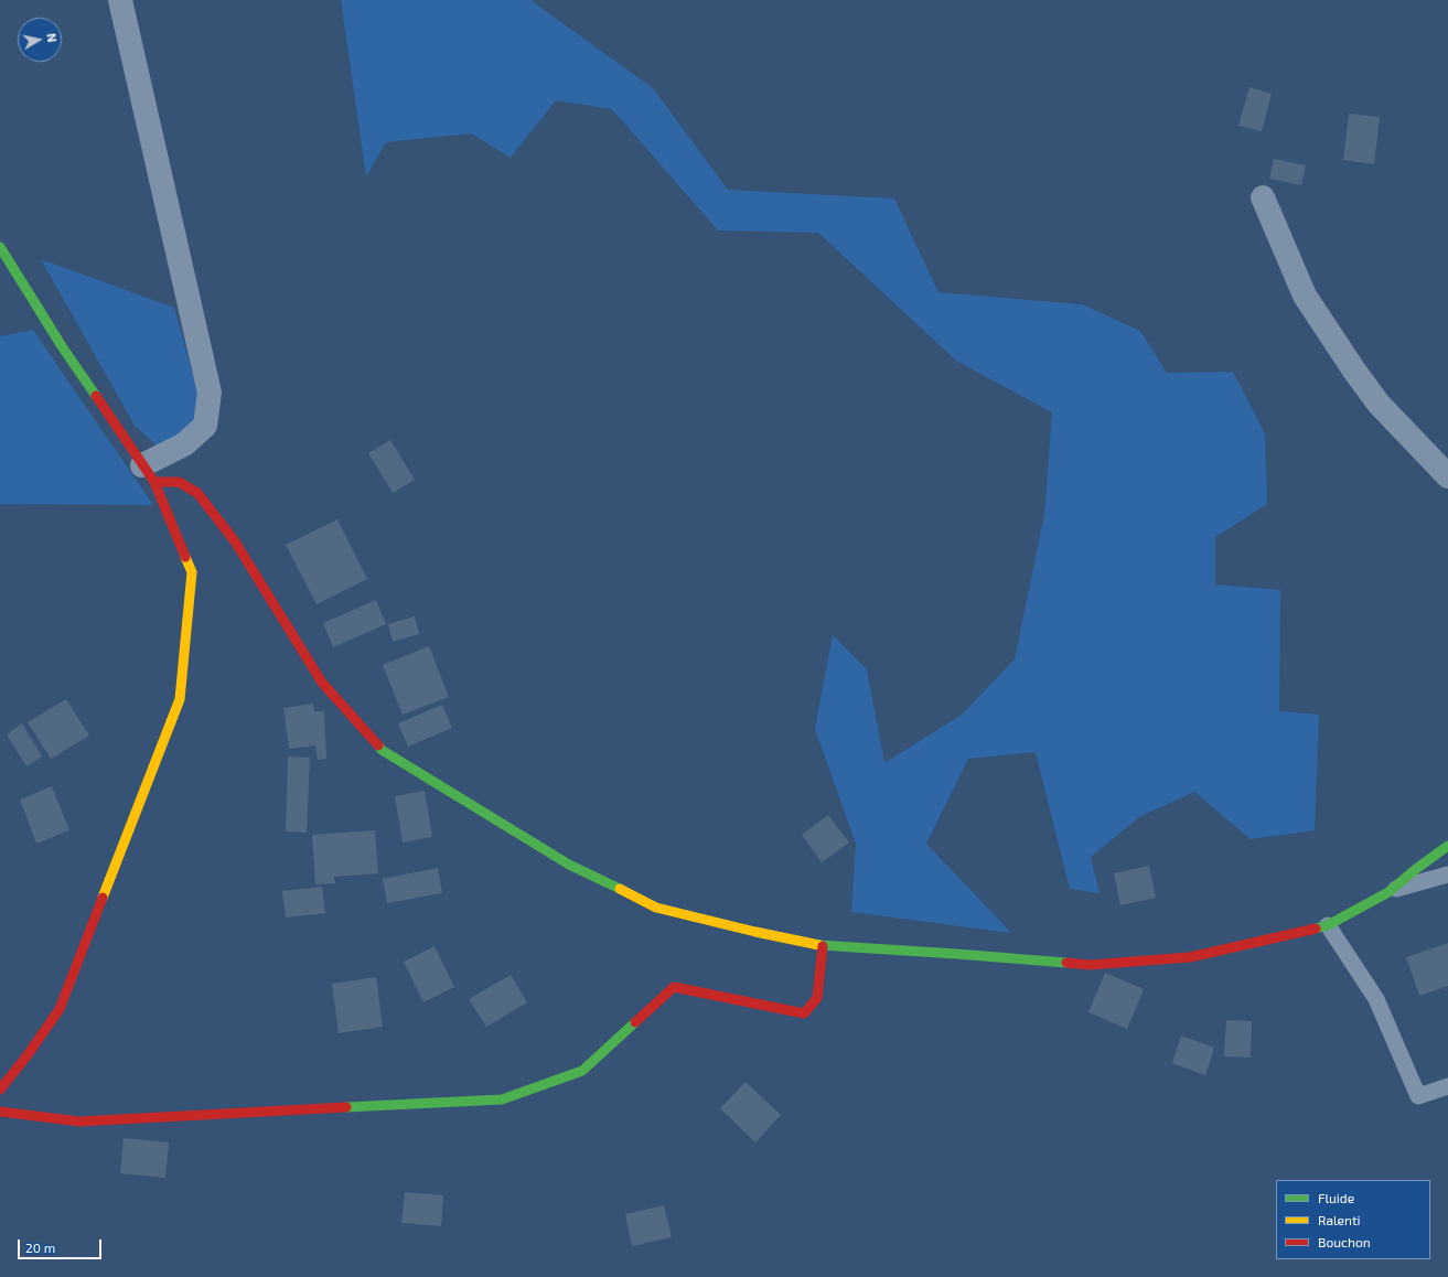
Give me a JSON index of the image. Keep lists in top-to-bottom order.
{
  "legend": ["Fluide", "Ralenti", "Bouchon"],
  "scale_bar": "20 m",
  "north": "right"
}
